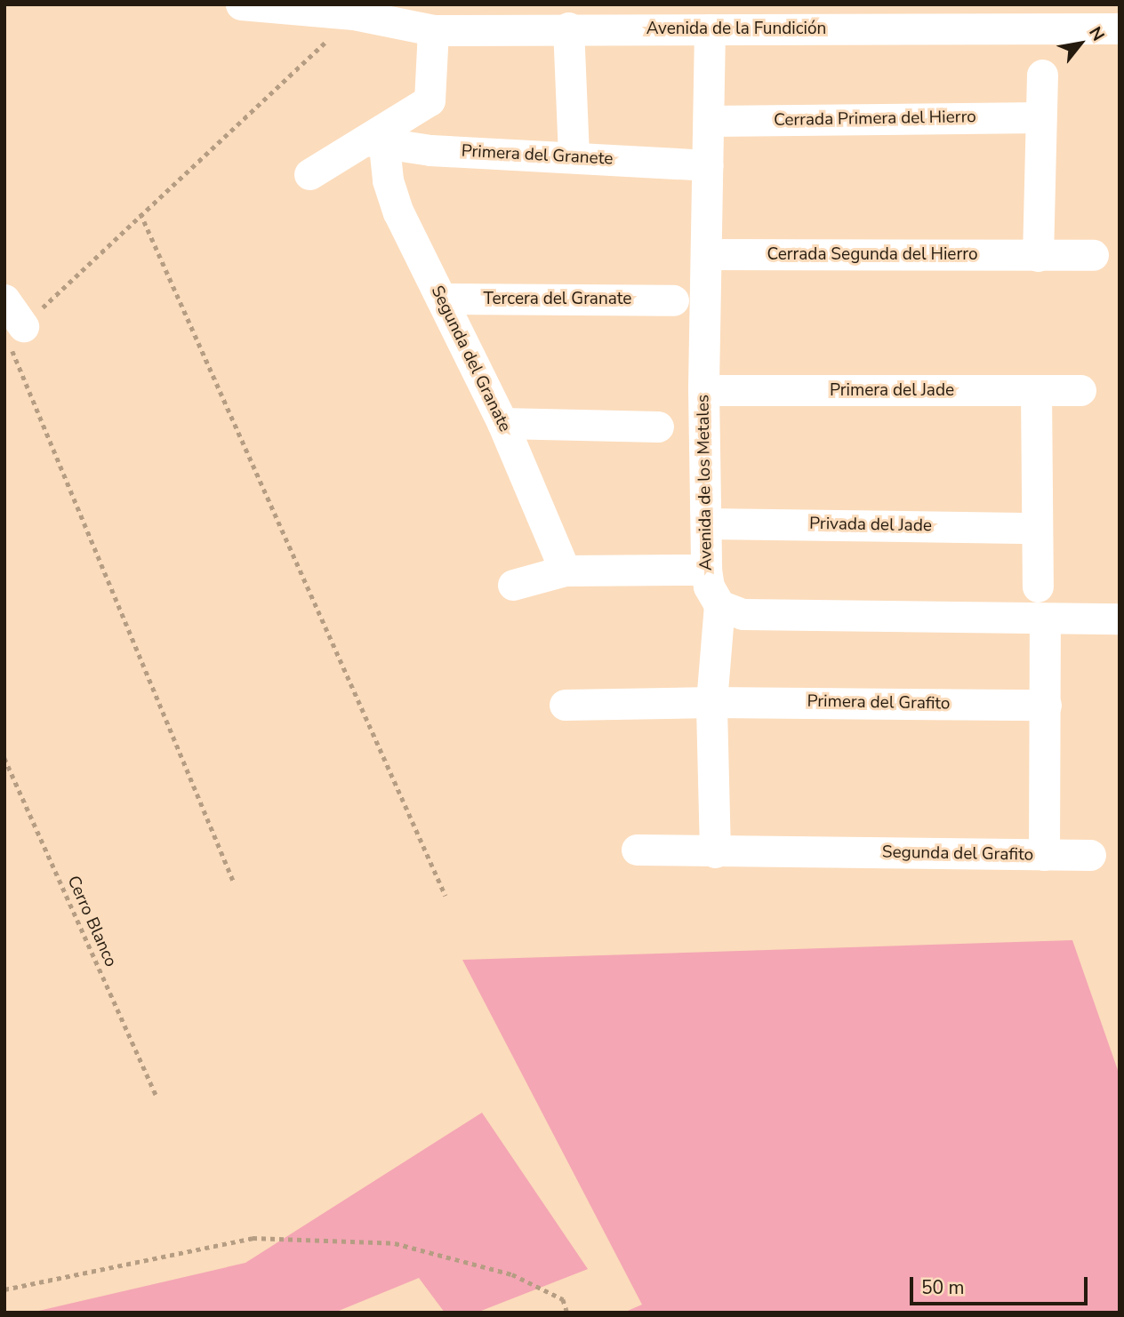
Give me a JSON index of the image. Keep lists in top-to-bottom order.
{
  "streets": {
    "street": [
      "Avenida de la Fundición",
      "Cerrada Primera del Hierro",
      "Primera del Granete",
      "Cerrada Segunda del Hierro",
      "Tercera del Granate",
      "Segunda del Granate",
      "Primera del Jade",
      "Avenida de los Metales",
      "Privada del Jade",
      "Primera del Grafito",
      "Segunda del Grafito"
    ],
    "path": ["Cerro Blanco"]
  },
  "crossings": [
    ["Avenida de la Fundición", "Avenida de los Metales"],
    ["Cerrada Primera del Hierro", "Avenida de los Metales"],
    ["Primera del Granete", "Segunda del Granate"],
    ["Primera del Granete", "Avenida de los Metales"],
    ["Cerrada Segunda del Hierro", "Avenida de los Metales"],
    ["Tercera del Granate", "Segunda del Granate"],
    ["Primera del Jade", "Avenida de los Metales"],
    ["Avenida de los Metales", "Privada del Jade"],
    ["Primera del Grafito", "Segunda del Grafito"]
  ],
  "scale_bar": "50 m",
  "north": "top right"
}
